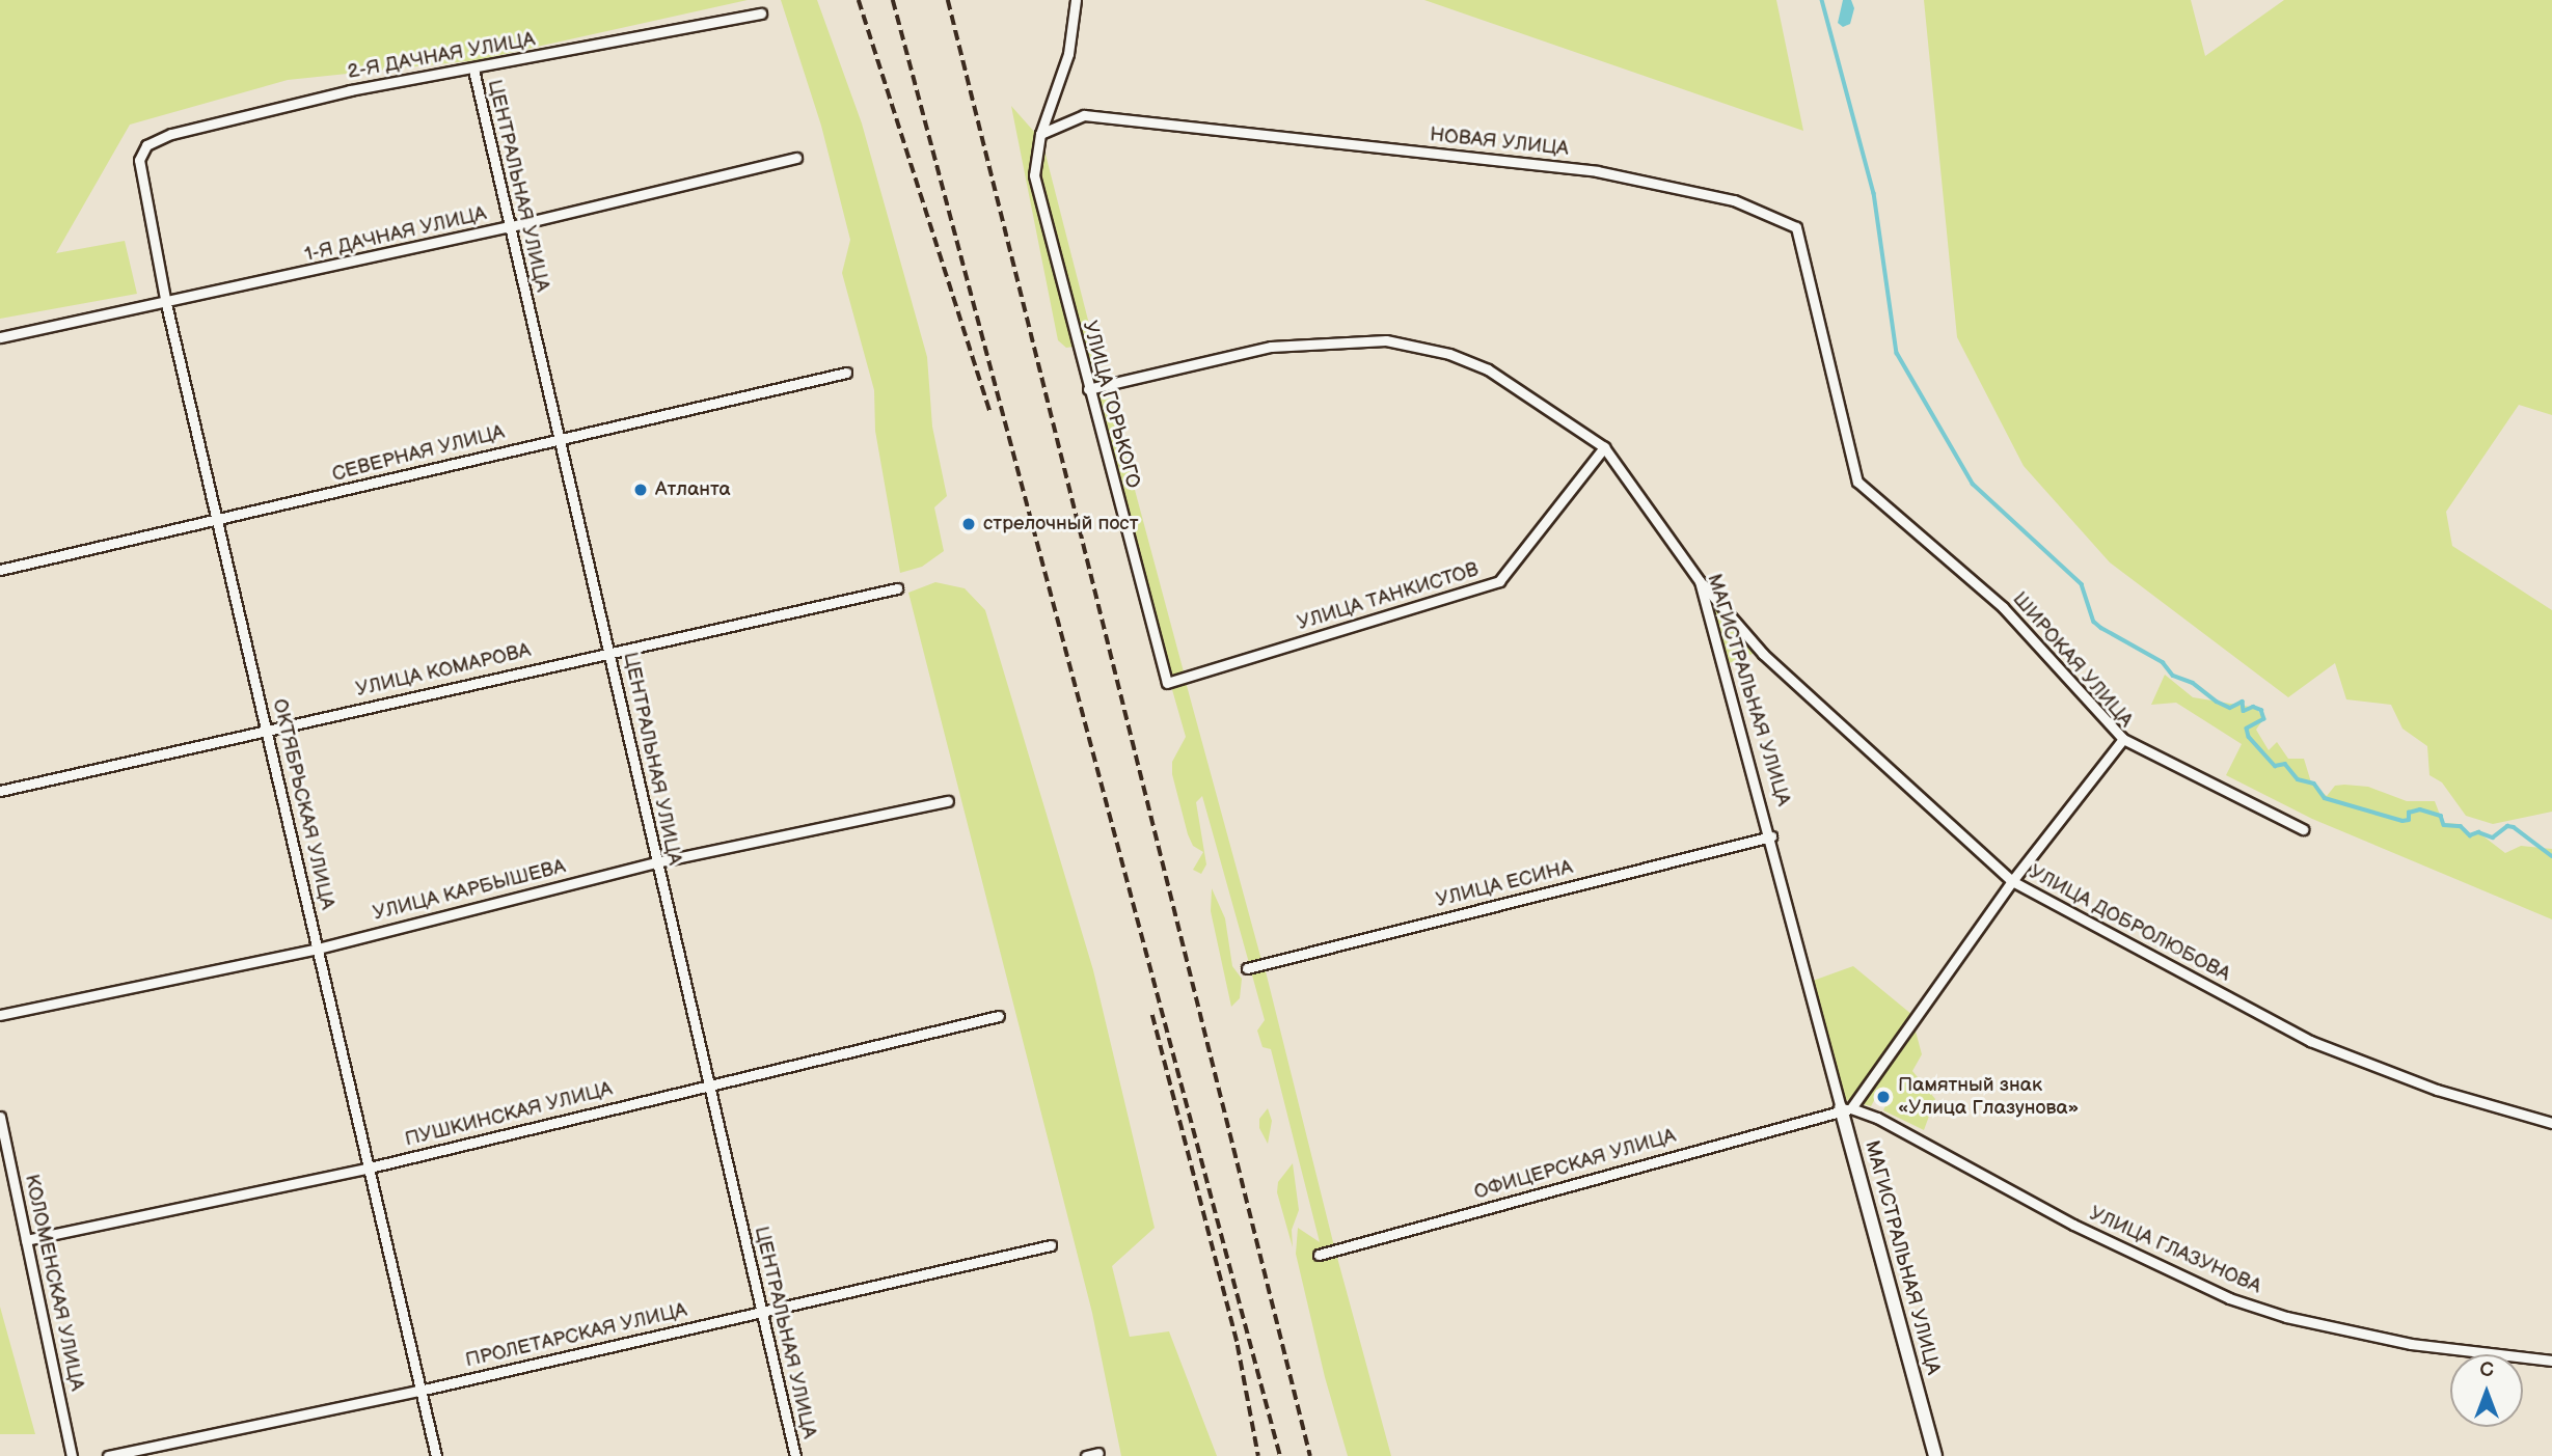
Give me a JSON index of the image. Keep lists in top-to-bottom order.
{
  "streets": {
    "street": [
      "2-Я ДАЧНАЯ УЛИЦА",
      "НОВАЯ УЛИЦА",
      "ЦЕНТРАЛЬНАЯ УЛИЦА",
      "1-Я ДАЧНАЯ УЛИЦА",
      "УЛИЦА ГОРЬКОГО",
      "СЕВЕРНАЯ УЛИЦА",
      "УЛИЦА ТАНКИСТОВ",
      "ШИРОКАЯ УЛИЦА",
      "УЛИЦА КОМАРОВА",
      "МАГИСТРАЛЬНАЯ УЛИЦА",
      "ОКТЯБРЬСКАЯ УЛИЦА",
      "УЛИЦА ЕСИНА",
      "УЛИЦА КАРБЫШЕВА",
      "УЛИЦА ДОБРОЛЮБОВА",
      "ПУШКИНСКАЯ УЛИЦА",
      "ОФИЦЕРСКАЯ УЛИЦА",
      "УЛИЦА ГЛАЗУНОВА",
      "КОЛОМЕНСКАЯ УЛИЦА",
      "ПРОЛЕТАРСКАЯ УЛИЦА"
    ]
  },
  "crossings": [
    ["2-Я ДАЧНАЯ УЛИЦА", "ЦЕНТРАЛЬНАЯ УЛИЦА"],
    ["2-Я ДАЧНАЯ УЛИЦА", "ОКТЯБРЬСКАЯ УЛИЦА"],
    ["НОВАЯ УЛИЦА", "УЛИЦА ГОРЬКОГО"],
    ["НОВАЯ УЛИЦА", "ШИРОКАЯ УЛИЦА"],
    ["ЦЕНТРАЛЬНАЯ УЛИЦА", "1-Я ДАЧНАЯ УЛИЦА"],
    ["ЦЕНТРАЛЬНАЯ УЛИЦА", "СЕВЕРНАЯ УЛИЦА"],
    ["ЦЕНТРАЛЬНАЯ УЛИЦА", "УЛИЦА КОМАРОВА"],
    ["ЦЕНТРАЛЬНАЯ УЛИЦА", "УЛИЦА КАРБЫШЕВА"],
    ["ЦЕНТРАЛЬНАЯ УЛИЦА", "ПУШКИНСКАЯ УЛИЦА"],
    ["ЦЕНТРАЛЬНАЯ УЛИЦА", "ПРОЛЕТАРСКАЯ УЛИЦА"],
    ["1-Я ДАЧНАЯ УЛИЦА", "ОКТЯБРЬСКАЯ УЛИЦА"],
    ["УЛИЦА ГОРЬКОГО", "УЛИЦА ТАНКИСТОВ"],
    ["УЛИЦА ГОРЬКОГО", "МАГИСТРАЛЬНАЯ УЛИЦА"],
    ["СЕВЕРНАЯ УЛИЦА", "ОКТЯБРЬСКАЯ УЛИЦА"],
    ["УЛИЦА ТАНКИСТОВ", "МАГИСТРАЛЬНАЯ УЛИЦА"],
    ["ШИРОКАЯ УЛИЦА", "МАГИСТРАЛЬНАЯ УЛИЦА"],
    ["ШИРОКАЯ УЛИЦА", "УЛИЦА ДОБРОЛЮБОВА"],
    ["ШИРОКАЯ УЛИЦА", "ОФИЦЕРСКАЯ УЛИЦА"],
    ["ШИРОКАЯ УЛИЦА", "УЛИЦА ГЛАЗУНОВА"],
    ["УЛИЦА КОМАРОВА", "ОКТЯБРЬСКАЯ УЛИЦА"],
    ["МАГИСТРАЛЬНАЯ УЛИЦА", "УЛИЦА ЕСИНА"],
    ["МАГИСТРАЛЬНАЯ УЛИЦА", "УЛИЦА ДОБРОЛЮБОВА"],
    ["МАГИСТРАЛЬНАЯ УЛИЦА", "ОФИЦЕРСКАЯ УЛИЦА"],
    ["МАГИСТРАЛЬНАЯ УЛИЦА", "УЛИЦА ГЛАЗУНОВА"],
    ["ОКТЯБРЬСКАЯ УЛИЦА", "УЛИЦА КАРБЫШЕВА"],
    ["ОКТЯБРЬСКАЯ УЛИЦА", "ПУШКИНСКАЯ УЛИЦА"],
    ["ОКТЯБРЬСКАЯ УЛИЦА", "ПРОЛЕТАРСКАЯ УЛИЦА"],
    ["ПУШКИНСКАЯ УЛИЦА", "КОЛОМЕНСКАЯ УЛИЦА"],
    ["ОФИЦЕРСКАЯ УЛИЦА", "УЛИЦА ГЛАЗУНОВА"]
  ],
  "places": ["Атланта", "стрелочный пост", "Памятный знак «Улица Глазунова»"],
  "north": "top"
}
